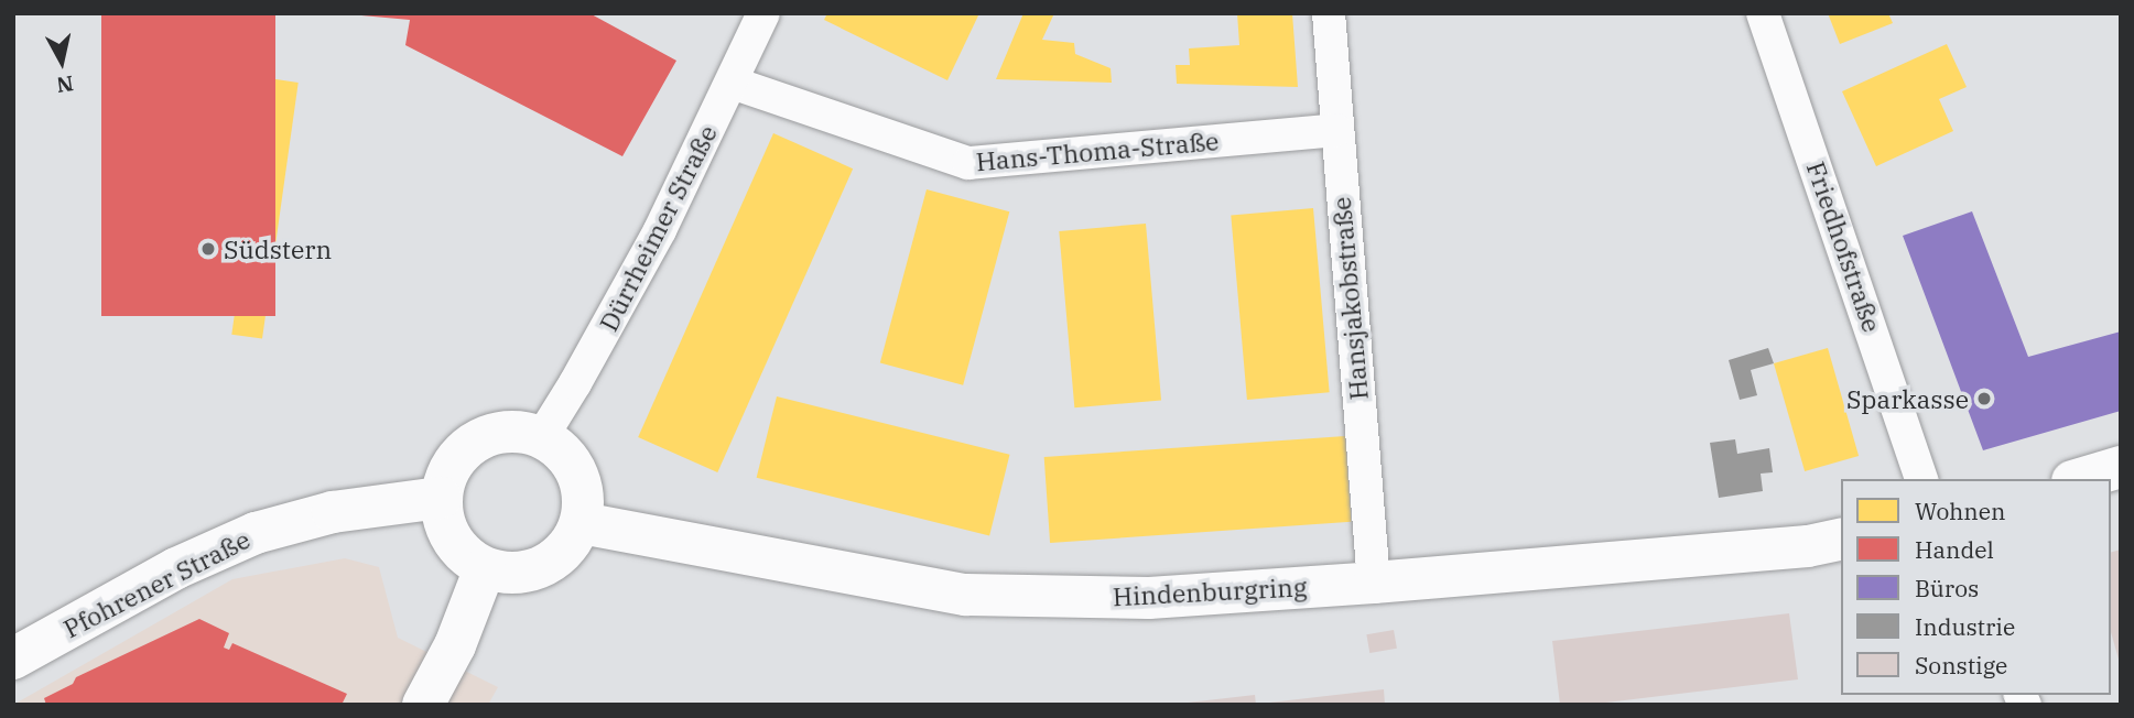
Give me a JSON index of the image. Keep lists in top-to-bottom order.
{
  "streets": {
    "main road": ["Pfohrener Straße", "Hindenburgring"],
    "street": [
      "Hans-Thoma-Straße",
      "Dürrheimer Straße",
      "Friedhofstraße",
      "Hansjakobstraße"
    ]
  },
  "crossings": [
    ["Hans-Thoma-Straße", "Dürrheimer Straße"],
    ["Hans-Thoma-Straße", "Hansjakobstraße"],
    ["Dürrheimer Straße", "Pfohrener Straße"],
    ["Dürrheimer Straße", "Hindenburgring"],
    ["Hansjakobstraße", "Hindenburgring"],
    ["Pfohrener Straße", "Hindenburgring"]
  ],
  "places": ["Südstern", "Sparkasse"],
  "legend": [
    "Wohnen",
    "Handel",
    "Büros",
    "Industrie",
    "Sonstige"
  ],
  "north": "bottom"
}
